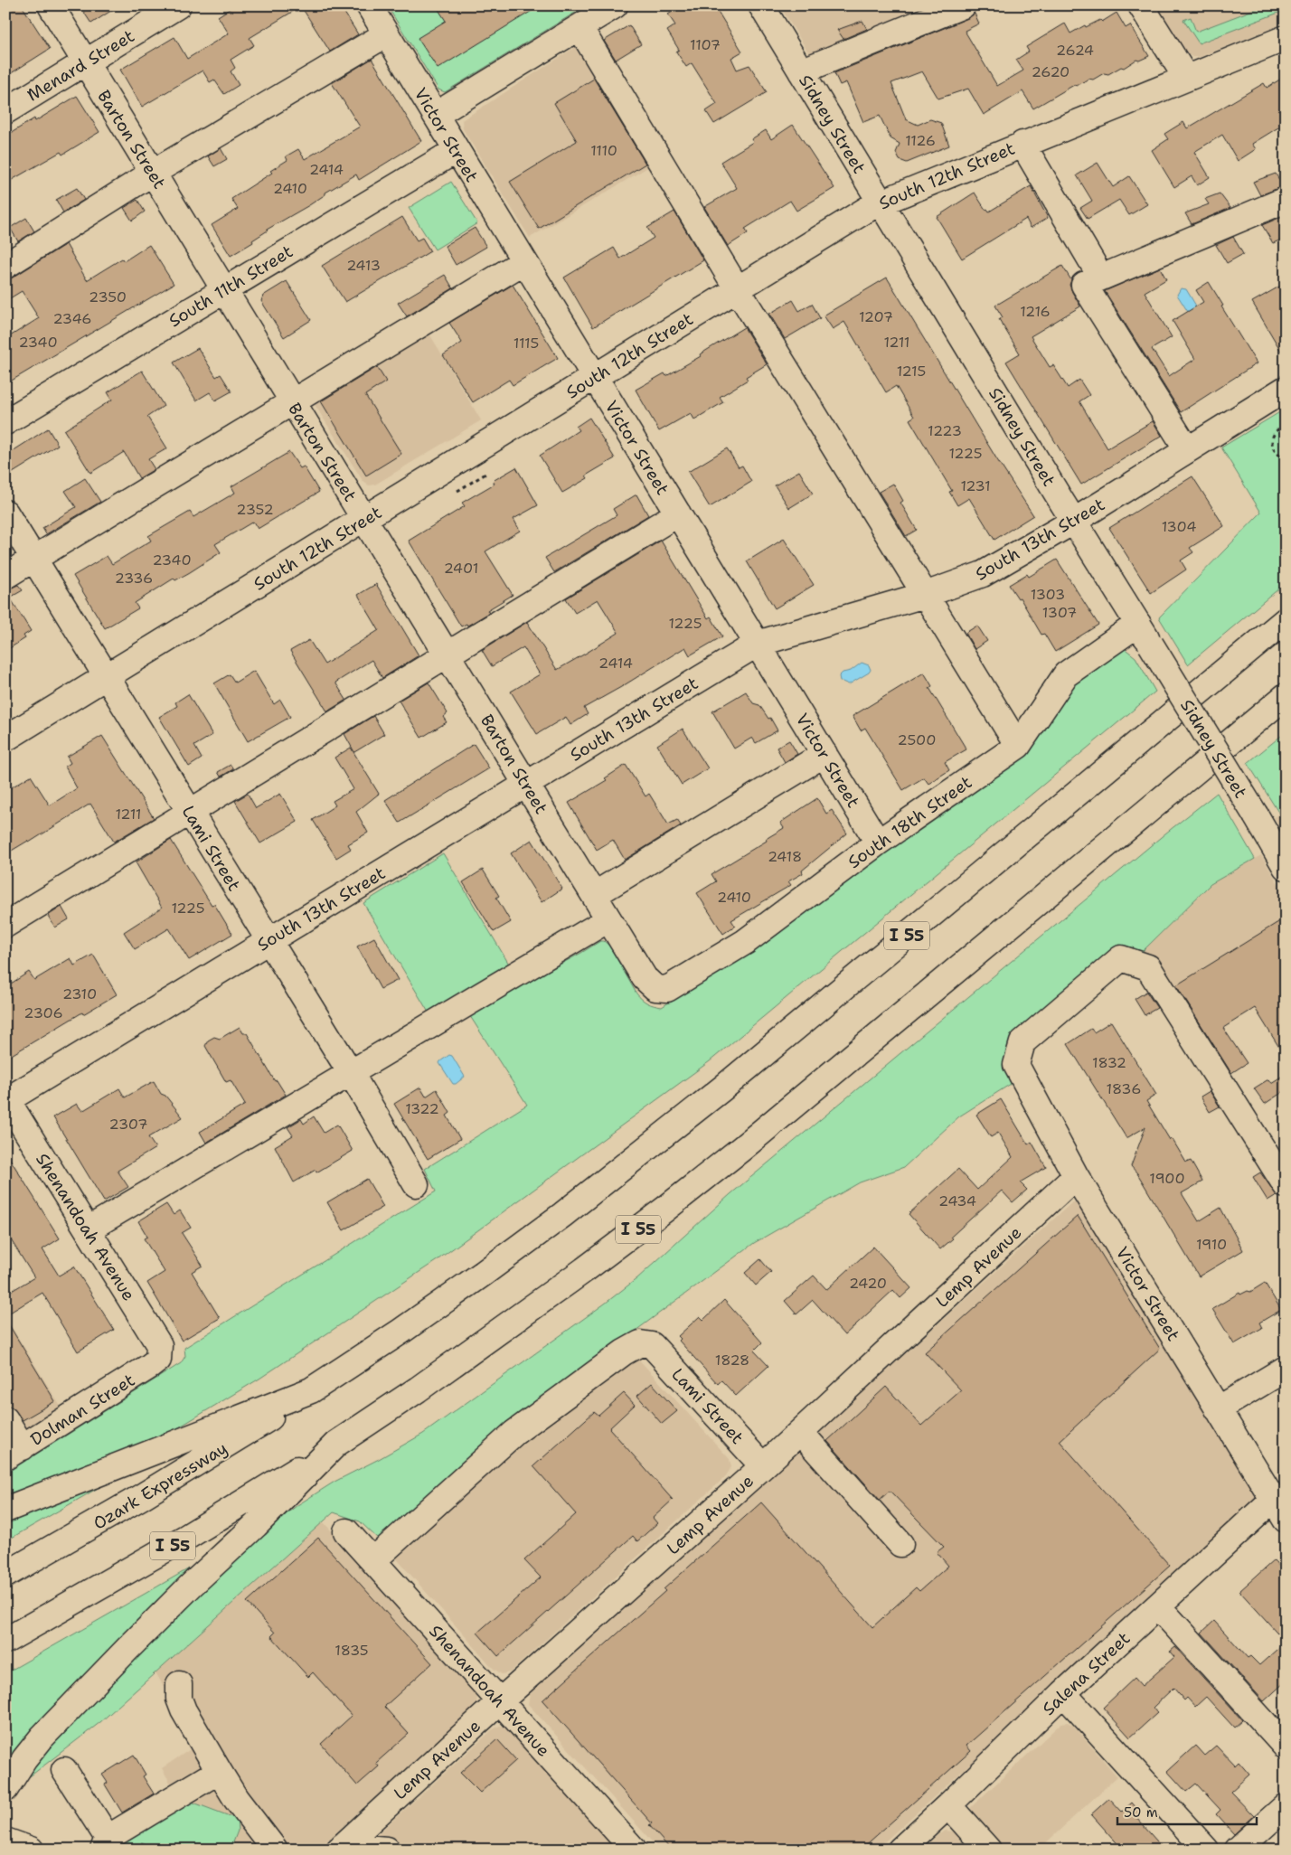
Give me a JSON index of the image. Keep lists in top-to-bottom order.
{
  "streets": {
    "main road": [
      "Menard Street",
      "Sidney Street",
      "Victor Street",
      "Barton Street",
      "South 12th Street",
      "South 11th Street",
      "South 13th Street",
      "South 18th Street",
      "Lami Street",
      "I 55",
      "Shenandoah Avenue",
      "Lemp Avenue",
      "Dolman Street",
      "Ozark Expressway",
      "Salena Street"
    ]
  },
  "crossings": [
    ["Menard Street", "Barton Street"],
    ["Sidney Street", "South 12th Street"],
    ["Sidney Street", "South 13th Street"],
    ["Sidney Street", "South 18th Street"],
    ["Victor Street", "South 12th Street"],
    ["Victor Street", "South 11th Street"],
    ["Victor Street", "South 13th Street"],
    ["Victor Street", "South 18th Street"],
    ["Victor Street", "Lemp Avenue"],
    ["Victor Street", "Salena Street"],
    ["Barton Street", "South 12th Street"],
    ["Barton Street", "South 11th Street"],
    ["Barton Street", "South 13th Street"],
    ["Barton Street", "South 18th Street"],
    ["South 12th Street", "Lami Street"],
    ["South 13th Street", "Lami Street"],
    ["South 13th Street", "Shenandoah Avenue"],
    ["Lami Street", "Shenandoah Avenue"],
    ["Lami Street", "Lemp Avenue"],
    ["I 55", "Ozark Expressway"],
    ["Shenandoah Avenue", "Lemp Avenue"],
    ["Shenandoah Avenue", "Dolman Street"]
  ],
  "house_numbers": [
    "1107",
    "2624",
    "2620",
    "1126",
    "1110",
    "2414",
    "2410",
    "2413",
    "2350",
    "1216",
    "1207",
    "2346",
    "2340",
    "1211",
    "1115",
    "1215",
    "1223",
    "1225",
    "1231",
    "2352",
    "1304",
    "2340",
    "2401",
    "2336",
    "1303",
    "1307",
    "1225",
    "2414",
    "2500",
    "1211",
    "2418",
    "2410",
    "1225",
    "2310",
    "2306",
    "1832",
    "1836",
    "1322",
    "2307",
    "1900",
    "2434",
    "1910",
    "2420",
    "1828",
    "1835"
  ],
  "scale_bar": "50 m"
}
